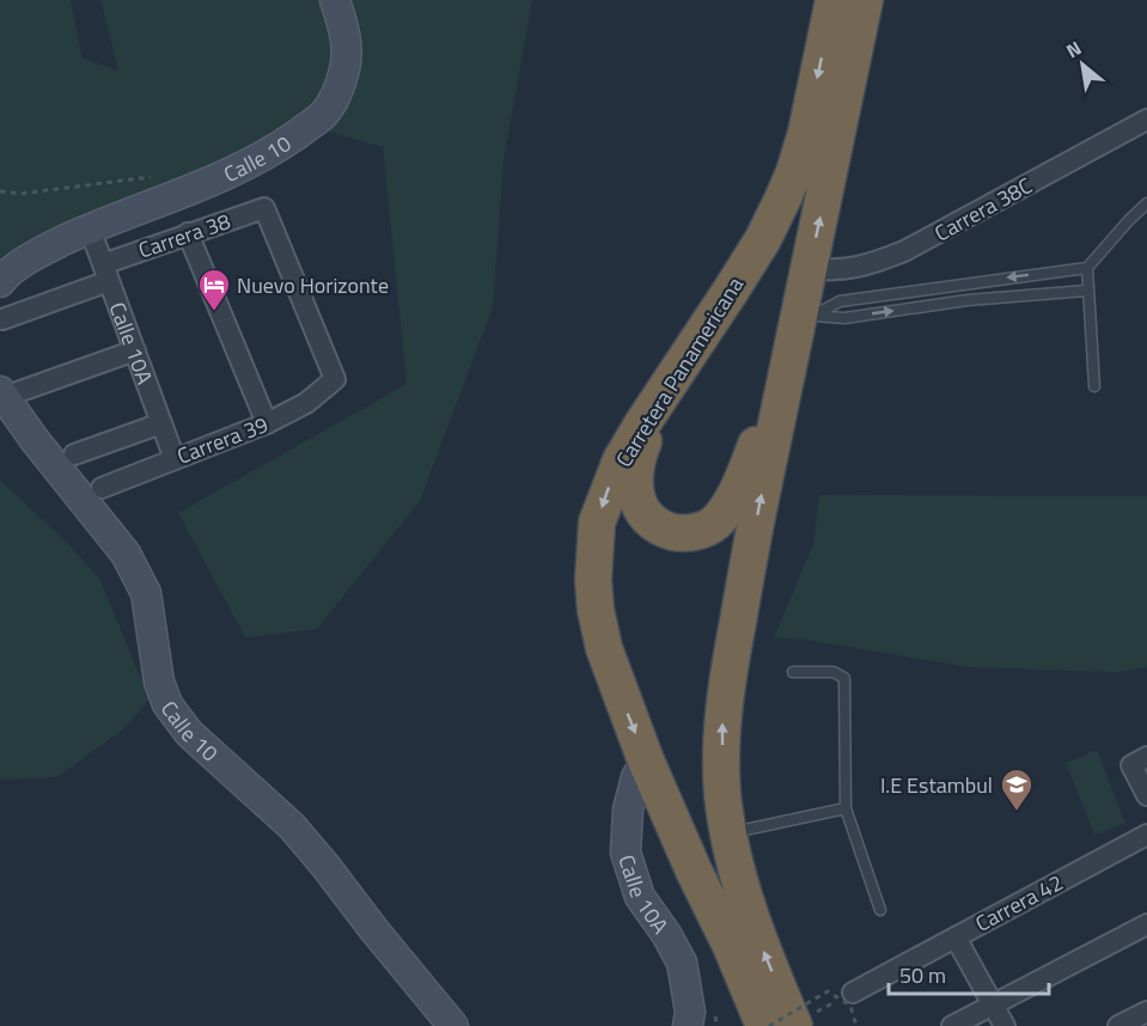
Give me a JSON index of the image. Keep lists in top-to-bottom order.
{
  "streets": {
    "highway": ["Carretera Panamericana"],
    "street": [
      "Calle 10",
      "Carrera 38C",
      "Carrera 38",
      "Calle 10A",
      "Carrera 39",
      "Carrera 42"
    ]
  },
  "crossings": [
    ["Calle 10", "Calle 10A"],
    ["Carrera 38", "Calle 10A"],
    ["Carrera 38", "Carrera 39"],
    ["Calle 10A", "Carretera Panamericana"],
    ["Calle 10A", "Carrera 39"]
  ],
  "places": {
    "hotel": ["Nuevo Horizonte"],
    "school or university": ["I.E Estambul"]
  },
  "scale_bar": "50 m",
  "north": "top left"
}
